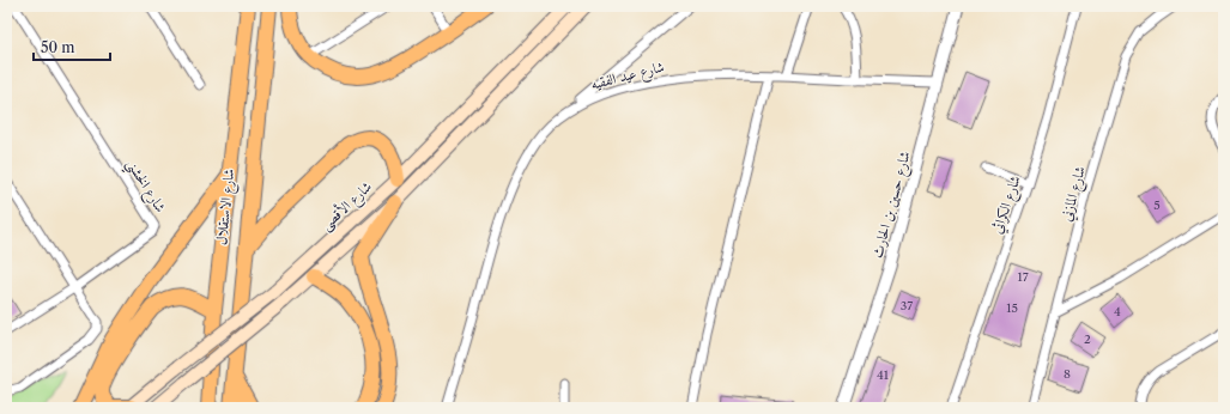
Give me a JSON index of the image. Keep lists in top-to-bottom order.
{
  "streets": {
    "highway": ["شارع الاستقلال"],
    "main road": ["شارع الأقصى"],
    "street": [
      "شارع عيد الفقيه",
      "شارع الخشني",
      "شارع المازني",
      "شارع حسين بن الحارث",
      "شارع الكراثي"
    ]
  },
  "crossings": [
    ["شارع عيد الفقيه", "شارع حسين بن الحارث"]
  ],
  "house_numbers": [
    "5",
    "17",
    "37",
    "15",
    "4",
    "2",
    "8",
    "41"
  ],
  "scale_bar": "50 m"
}
